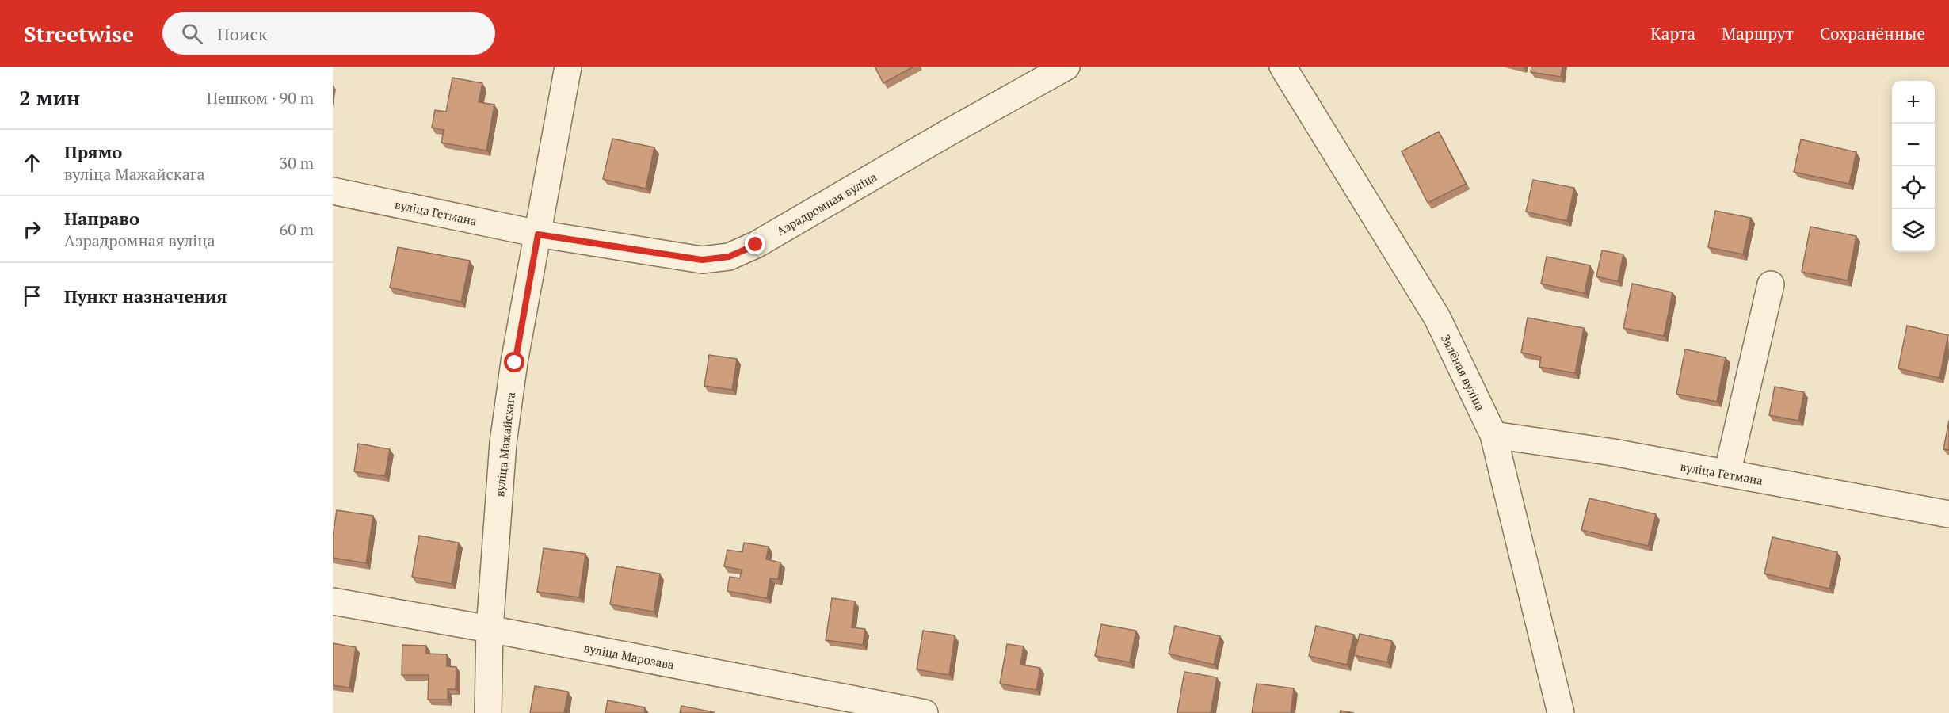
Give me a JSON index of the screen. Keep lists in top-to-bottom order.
{
  "streets": {
    "street": [
      "Аэрадромная вуліца",
      "вуліца Гетмана",
      "Зялёная вуліца",
      "вуліца Мажайскага",
      "вуліца Марозава"
    ]
  },
  "crossings": [
    ["Аэрадромная вуліца", "вуліца Гетмана"],
    ["Аэрадромная вуліца", "вуліца Мажайскага"],
    ["вуліца Гетмана", "Зялёная вуліца"],
    ["вуліца Гетмана", "вуліца Мажайскага"],
    ["вуліца Мажайскага", "вуліца Марозава"]
  ],
  "page": {
    "header": "Streetwise",
    "search": "Поиск",
    "nav": ["Карта", "Маршрут", "Сохранённые"],
    "heading": ["2 мин", "Пешком · 90 m"],
    "map_buttons": ["+", "−"],
    "list": [
      ["Прямо", "вуліца Мажайскага", "30 m"],
      ["Направо", "Аэрадромная вуліца", "60 m"],
      "Пункт назначения"
    ]
  }
}
